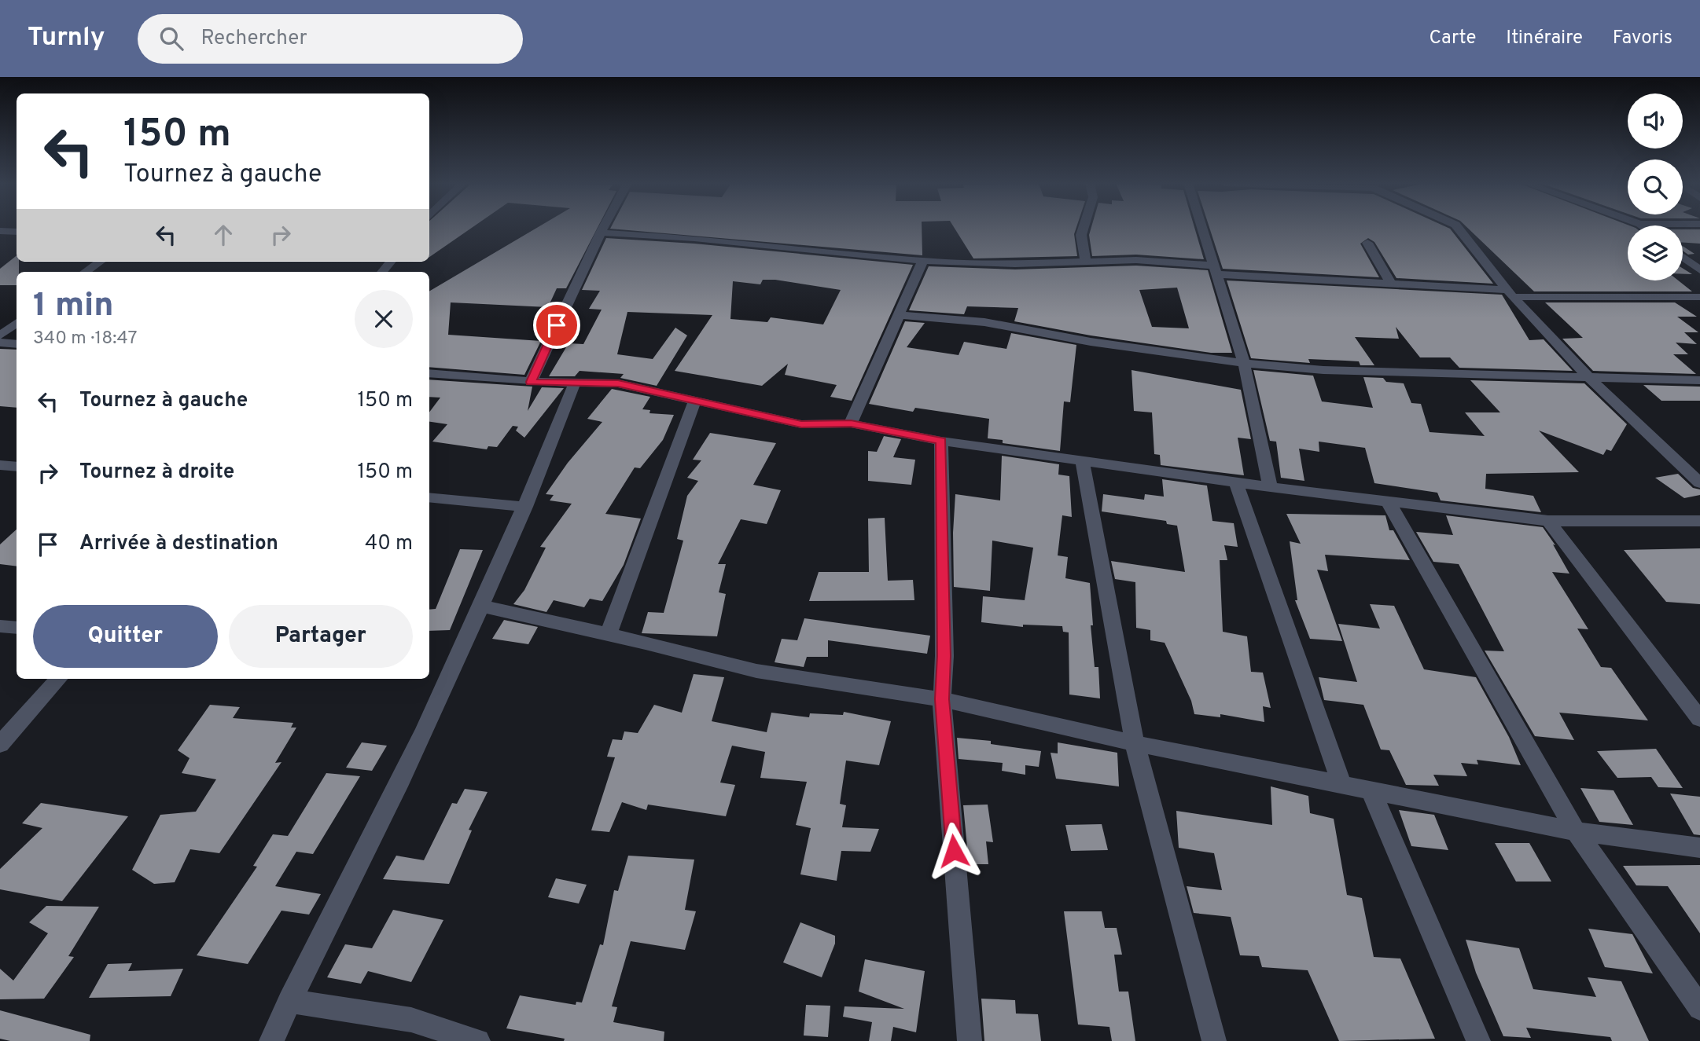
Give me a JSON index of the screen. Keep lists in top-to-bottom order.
{
  "page": {
    "header": "Turnly",
    "search": "Rechercher",
    "nav": ["Carte", "Itinéraire", "Favoris"],
    "turn": ["150 m", "Tournez à gauche"],
    "heading": ["1 min", "340 m · 18:47"],
    "list": [
      {
        "name": "Tournez à gauche",
        "value": "150 m"
      },
      {
        "name": "Tournez à droite",
        "value": "150 m"
      },
      {
        "name": "Arrivée à destination",
        "value": "40 m"
      }
    ],
    "buttons": ["Quitter", "Partager"]
  }
}
